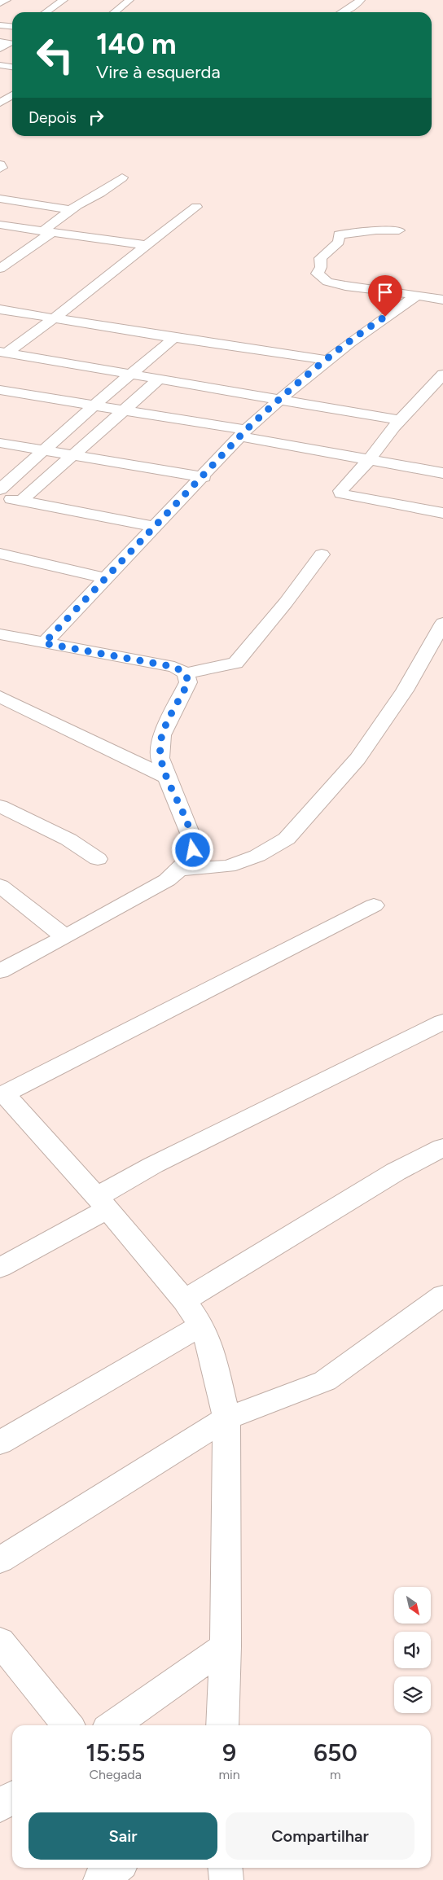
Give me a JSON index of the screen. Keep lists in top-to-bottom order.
{
  "north": "bottom right",
  "page": {
    "turn": ["140 m", "Vire à esquerda"],
    "then": "Depois",
    "eta": [
      "15:55",
      "Chegada",
      "9",
      "min",
      "650",
      "m"
    ],
    "buttons": ["Sair", "Compartilhar"]
  }
}
